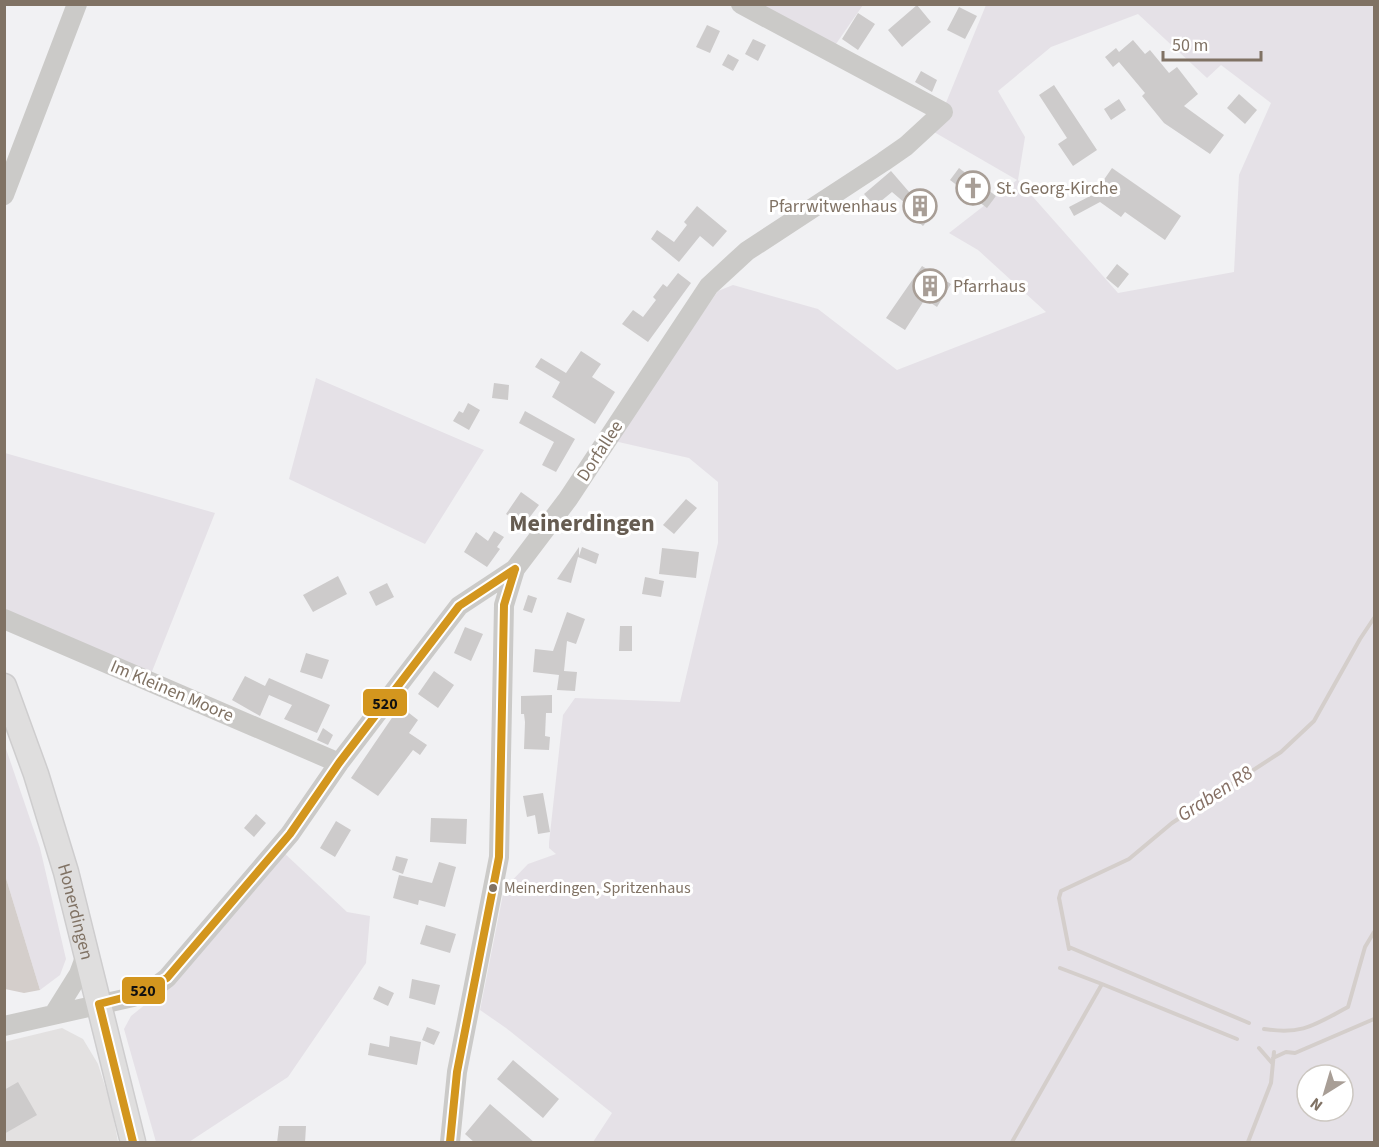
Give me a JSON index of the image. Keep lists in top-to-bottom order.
{
  "streets": {
    "main road": ["Honerdingen"],
    "street": ["Dorfallee", "Im Kleinen Moore"]
  },
  "districts": ["Meinerdingen"],
  "water": ["Graben R8"],
  "places": {
    "church": ["St. Georg-Kirche"],
    "building": ["Pfarrwitwenhaus", "Pfarrhaus"],
    "other": ["Meinerdingen, Spritzenhaus"]
  },
  "lines": ["transit line 520"],
  "scale_bar": "50 m",
  "north": "bottom left"
}
